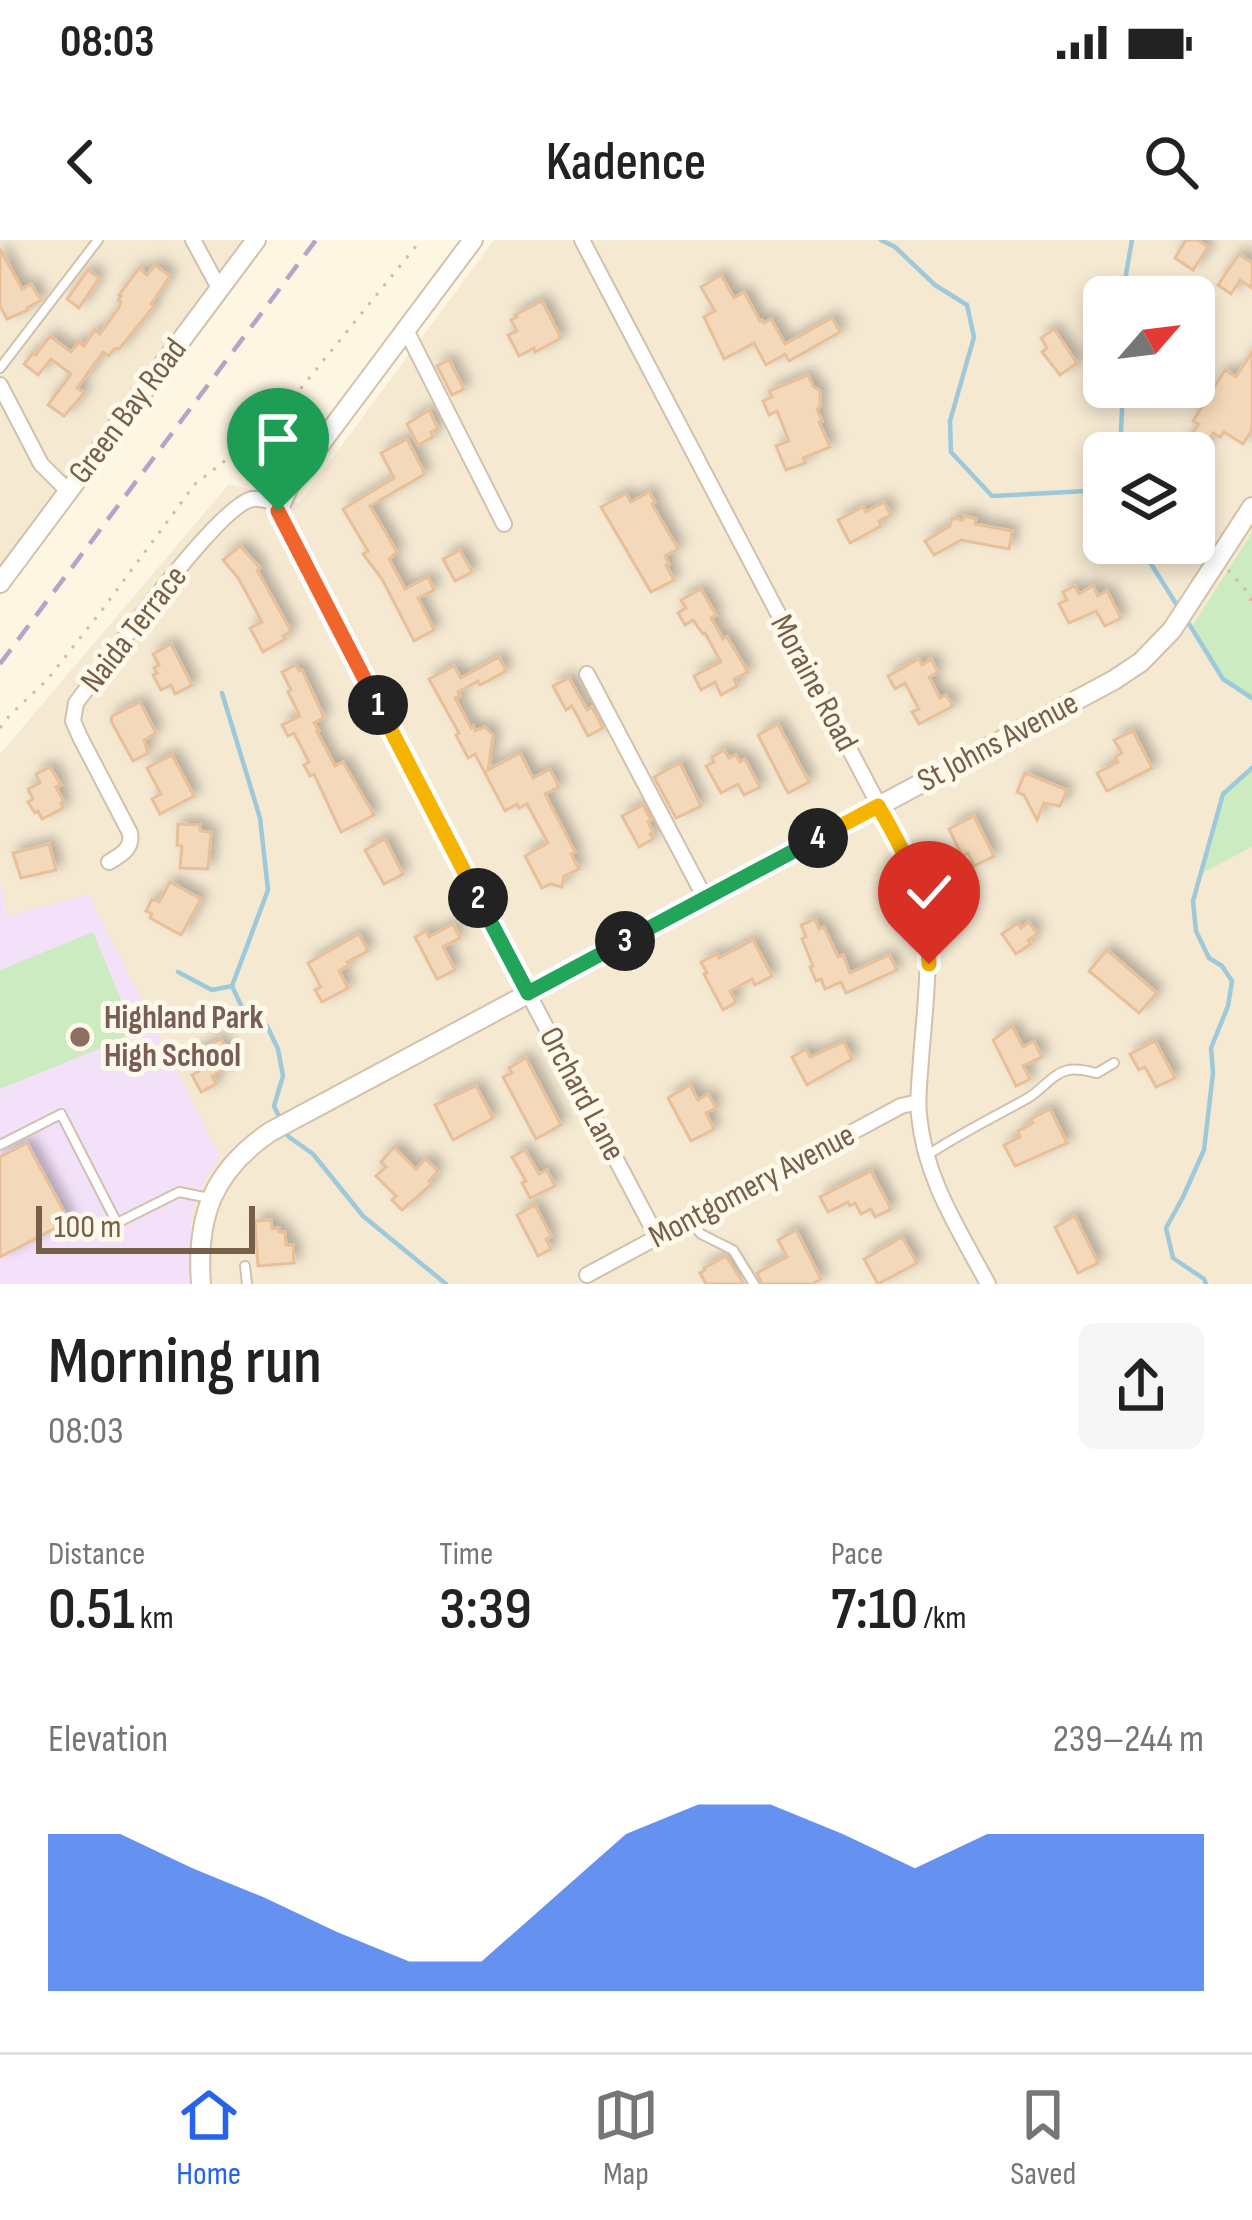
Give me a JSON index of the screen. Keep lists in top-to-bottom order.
{
  "streets": {
    "street": [
      "Green Bay Road",
      "Naida Terrace",
      "Moraine Road",
      "St Johns Avenue",
      "Orchard Lane",
      "Montgomery Avenue"
    ]
  },
  "crossings": [
    ["Naida Terrace", "Orchard Lane"],
    ["Moraine Road", "St Johns Avenue"],
    ["Moraine Road", "Montgomery Avenue"],
    ["St Johns Avenue", "Orchard Lane"],
    ["Orchard Lane", "Montgomery Avenue"]
  ],
  "places": ["Highland Park High School"],
  "scale_bar": "100 m",
  "north": "top right",
  "page": {
    "status": "08:03",
    "header": "Kadence",
    "pins": [
      "1",
      "4",
      "2",
      "3"
    ],
    "scale": "100 m",
    "heading": ["Morning run", "08:03"],
    "stats": [
      ["Distance", "0.51 km"],
      ["Time", "3:39"],
      ["Pace", "7:10 /km"]
    ],
    "chart": ["Elevation", "239–244 m"],
    "tabs": ["Home", "Map", "Saved"]
  }
}
